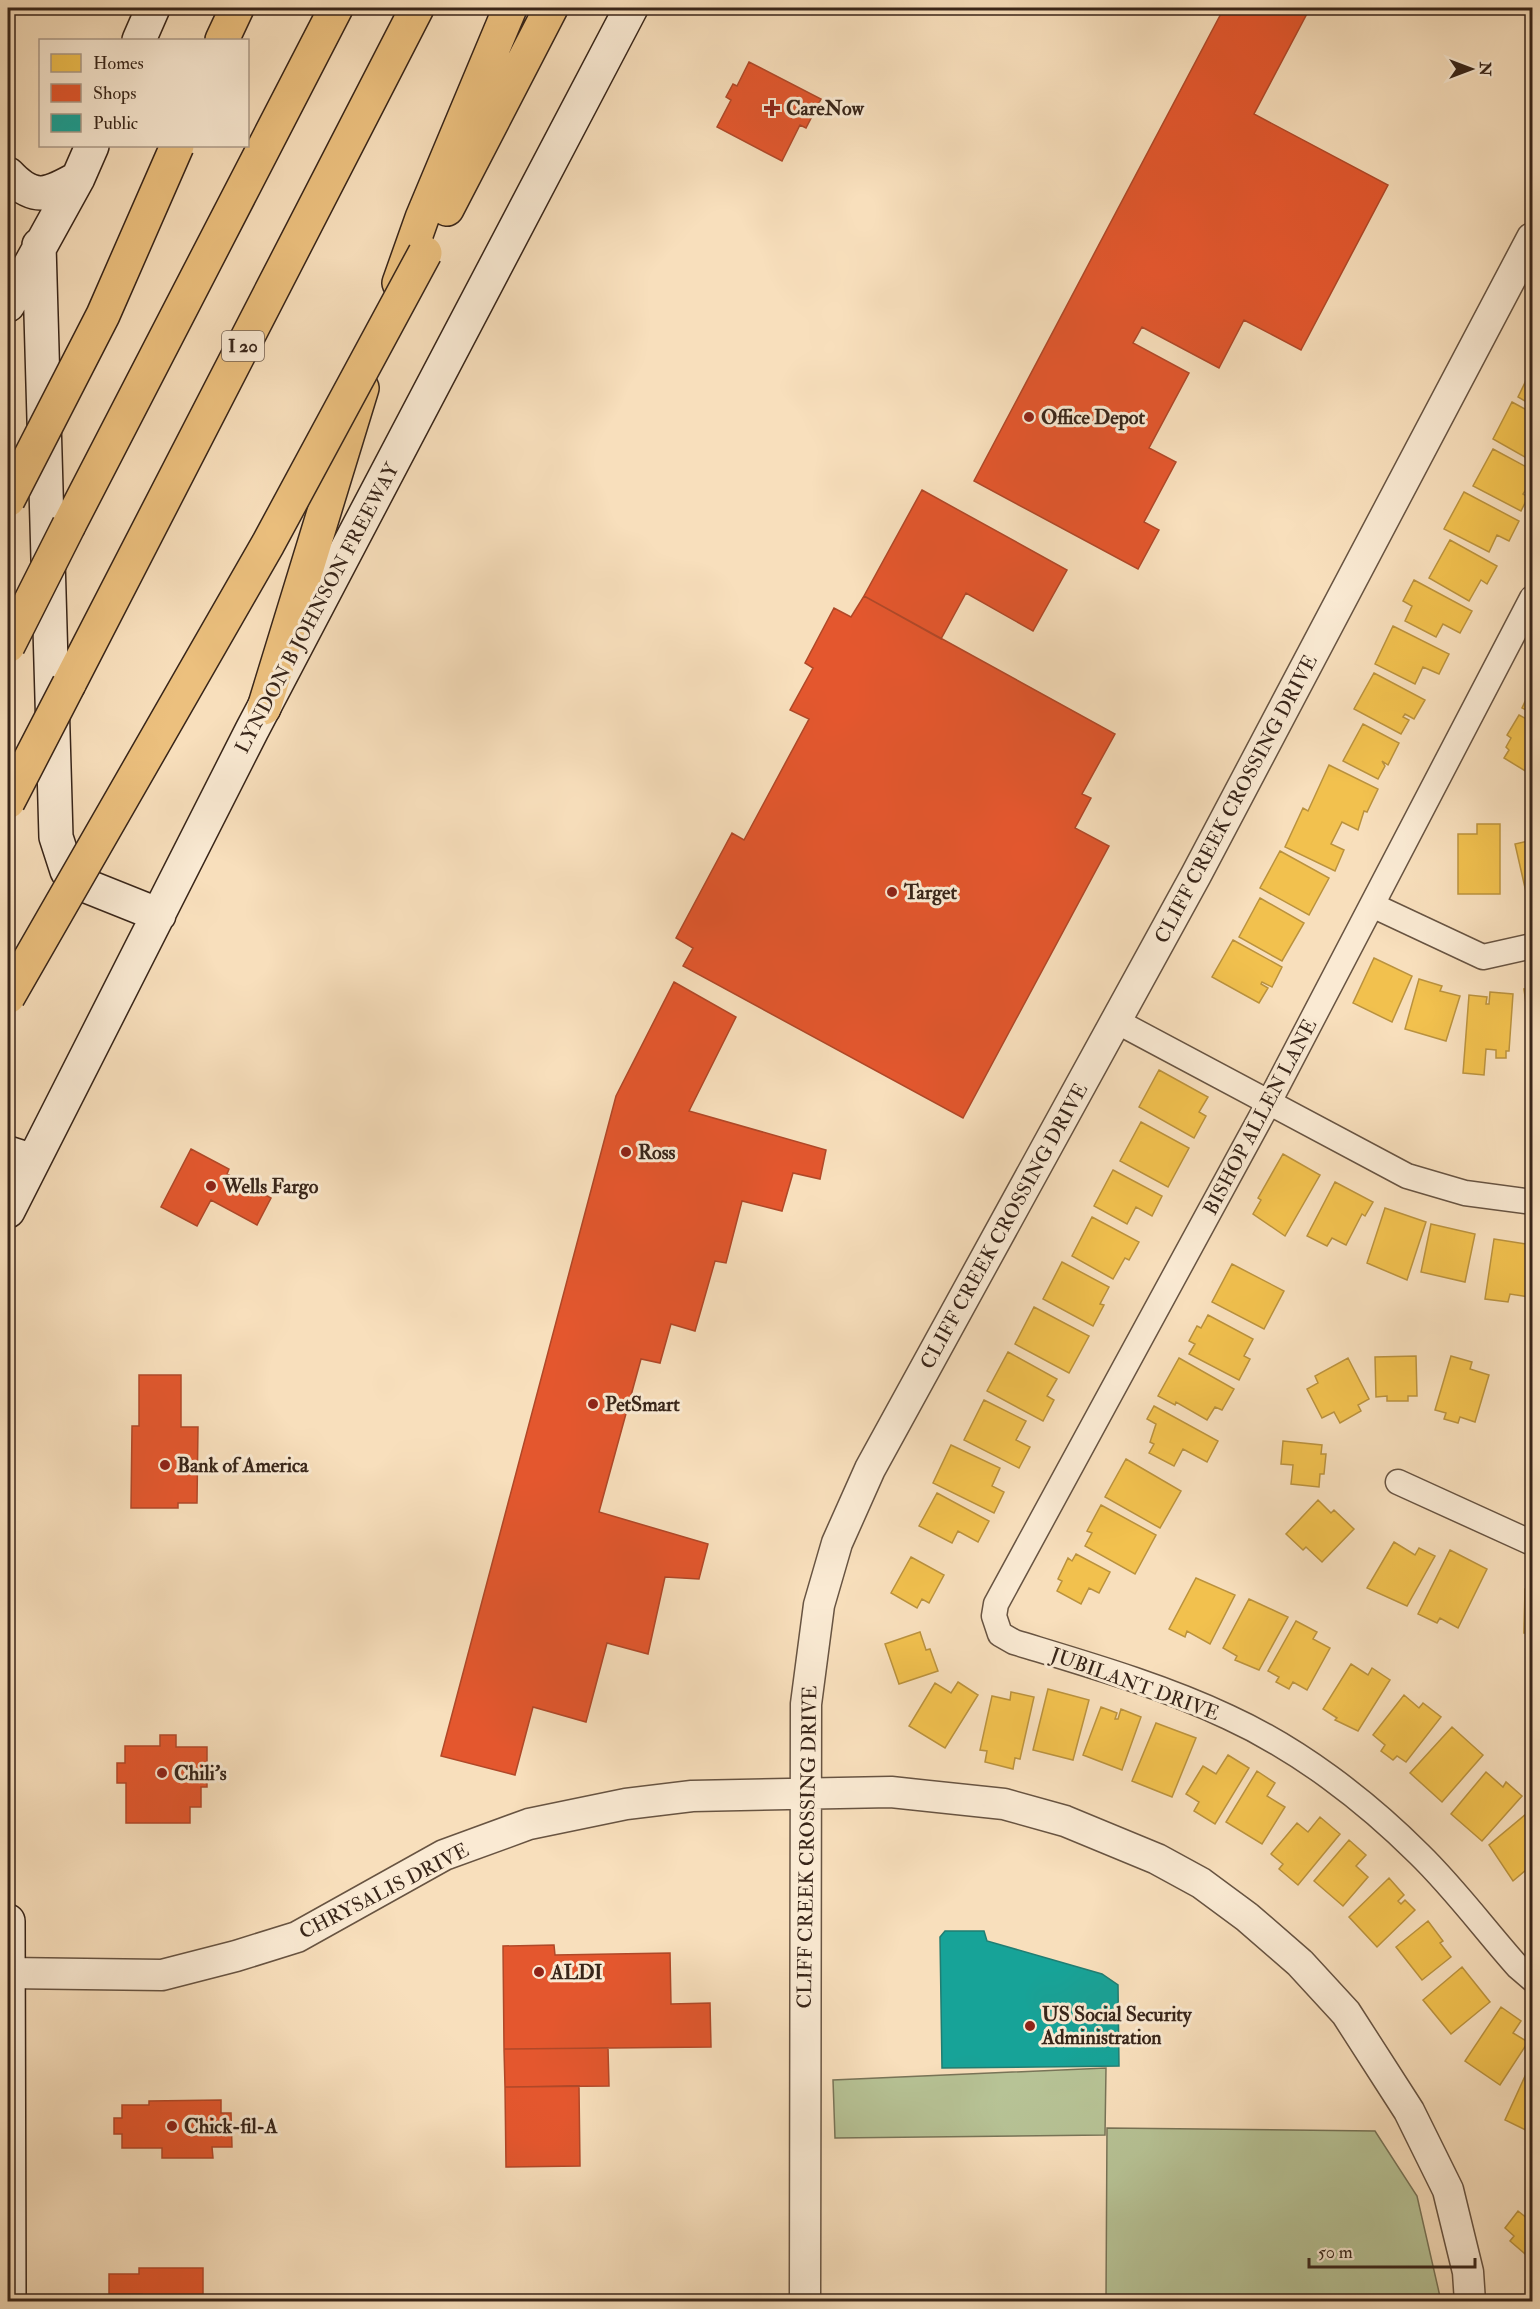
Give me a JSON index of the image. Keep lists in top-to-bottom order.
{
  "streets": {
    "highway": ["I 20"],
    "main road": ["LYNDON B JOHNSON FREEWAY"],
    "street": [
      "CLIFF CREEK CROSSING DRIVE",
      "BISHOP ALLEN LANE",
      "JUBILANT DRIVE",
      "CHRYSALIS DRIVE"
    ]
  },
  "crossings": [
    ["CLIFF CREEK CROSSING DRIVE", "CHRYSALIS DRIVE"],
    ["BISHOP ALLEN LANE", "JUBILANT DRIVE"]
  ],
  "places": {
    "health": ["CareNow"],
    "other": [
      "Office Depot",
      "Target",
      "Ross",
      "Wells Fargo",
      "PetSmart",
      "Bank of America",
      "Chili's",
      "ALDI",
      "US Social Security Administration",
      "Chick-fil-A"
    ]
  },
  "legend": ["Homes", "Shops", "Public"],
  "scale_bar": "50 m",
  "north": "right"
}
